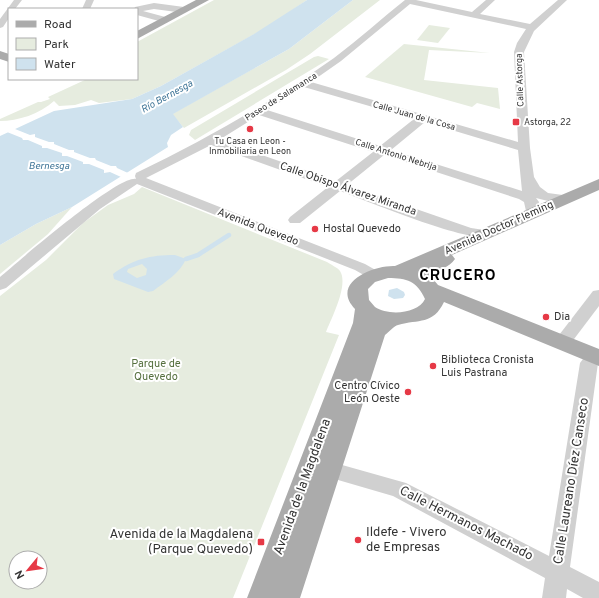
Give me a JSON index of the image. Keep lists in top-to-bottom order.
{
  "streets": {
    "main road": ["Avenida Doctor Fleming", "Avenida de la Magdalena"],
    "street": [
      "Calle Astorga",
      "Paseo de Salamanca",
      "Calle Juan de la Cosa",
      "Calle Antonio Nebrija",
      "Calle Obispo Álvarez Miranda",
      "Avenida Quevedo",
      "Calle Laureano Díez Canseco",
      "Calle Hermanos Machado"
    ]
  },
  "crossings": [
    ["Calle Astorga", "Calle Juan de la Cosa"],
    ["Calle Astorga", "Calle Antonio Nebrija"],
    ["Calle Astorga", "Avenida Doctor Fleming"],
    ["Paseo de Salamanca", "Calle Juan de la Cosa"],
    ["Paseo de Salamanca", "Calle Antonio Nebrija"],
    ["Paseo de Salamanca", "Calle Obispo Álvarez Miranda"],
    ["Paseo de Salamanca", "Avenida Quevedo"],
    ["Calle Antonio Nebrija", "Avenida Doctor Fleming"],
    ["Calle Obispo Álvarez Miranda", "Avenida Doctor Fleming"],
    ["Avenida Quevedo", "Avenida Doctor Fleming"],
    ["Avenida Quevedo", "Avenida de la Magdalena"],
    ["Avenida Doctor Fleming", "Avenida de la Magdalena"],
    ["Calle Laureano Díez Canseco", "Calle Hermanos Machado"],
    ["Avenida de la Magdalena", "Calle Hermanos Machado"]
  ],
  "districts": ["CRUCERO"],
  "water": ["Río Bernesga", "Bernesga"],
  "parks": ["Parque de Quevedo"],
  "places": {
    "transit": ["Astorga, 22", "Avenida de la Magdalena (Parque Quevedo)"],
    "other": [
      "Tu Casa en Leon - Inmobiliaria en Leon",
      "Hostal Quevedo",
      "Dia",
      "Biblioteca Cronista Luis Pastrana",
      "Centro Cívico León Oeste",
      "Ildefe - Vivero de Empresas"
    ]
  },
  "legend": ["Road", "Park", "Water"],
  "north": "bottom left"
}
